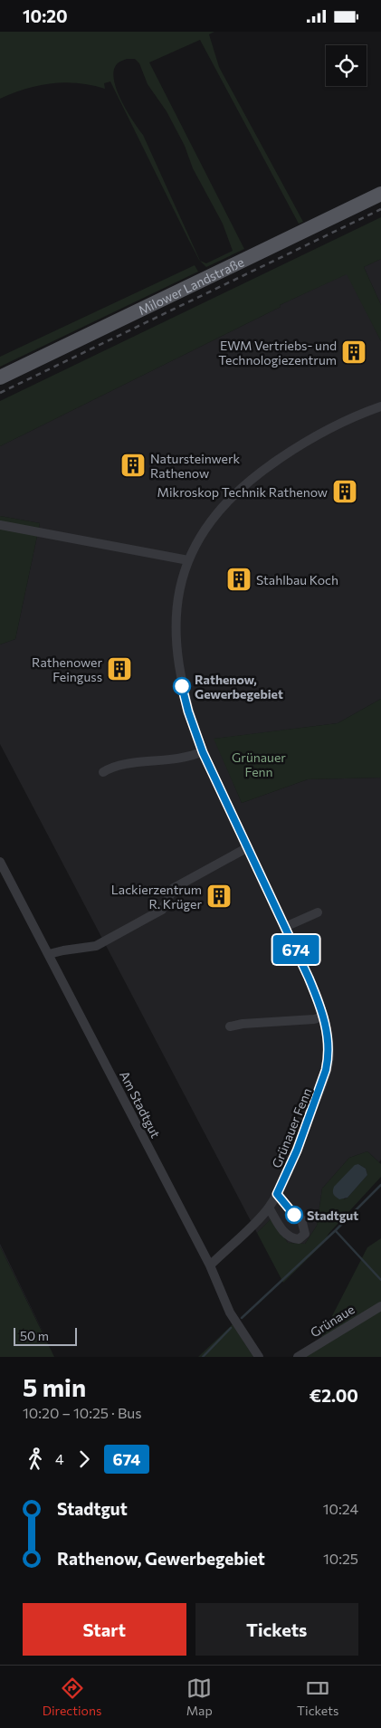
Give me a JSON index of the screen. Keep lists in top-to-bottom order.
{
  "streets": {
    "main road": ["Milower Landstraße"],
    "street": ["Am Stadtgut", "Grünauer Fenn", "Grünaue"]
  },
  "crossings": [
    ["Am Stadtgut", "Grünauer Fenn"]
  ],
  "parks": ["Grünauer Fenn"],
  "places": {
    "building": [
      "EWM Vertriebs- und Technologiezentrum",
      "Natursteinwerk Rathenow",
      "Mikroskop Technik Rathenow",
      "Stahlbau Koch",
      "Rathenower Feinguss",
      "Lackierzentrum R. Krüger"
    ],
    "other": ["Rathenow, Gewerbegebiet", "Stadtgut"]
  },
  "lines": ["bus line 674"],
  "scale_bar": "50 m",
  "page": {
    "status": "10:20",
    "on_map": "674",
    "scale": "50 m",
    "heading": ["5 min", "10:20 – 10:25 · Bus", "€2.00"],
    "legs": ["4", "674"],
    "list": [
      {
        "name": "Stadtgut",
        "value": "10:24"
      },
      {
        "name": "Rathenow, Gewerbegebiet",
        "value": "10:25"
      }
    ],
    "buttons": ["Start", "Tickets"],
    "tabs": ["Directions", "Map", "Tickets"]
  }
}
